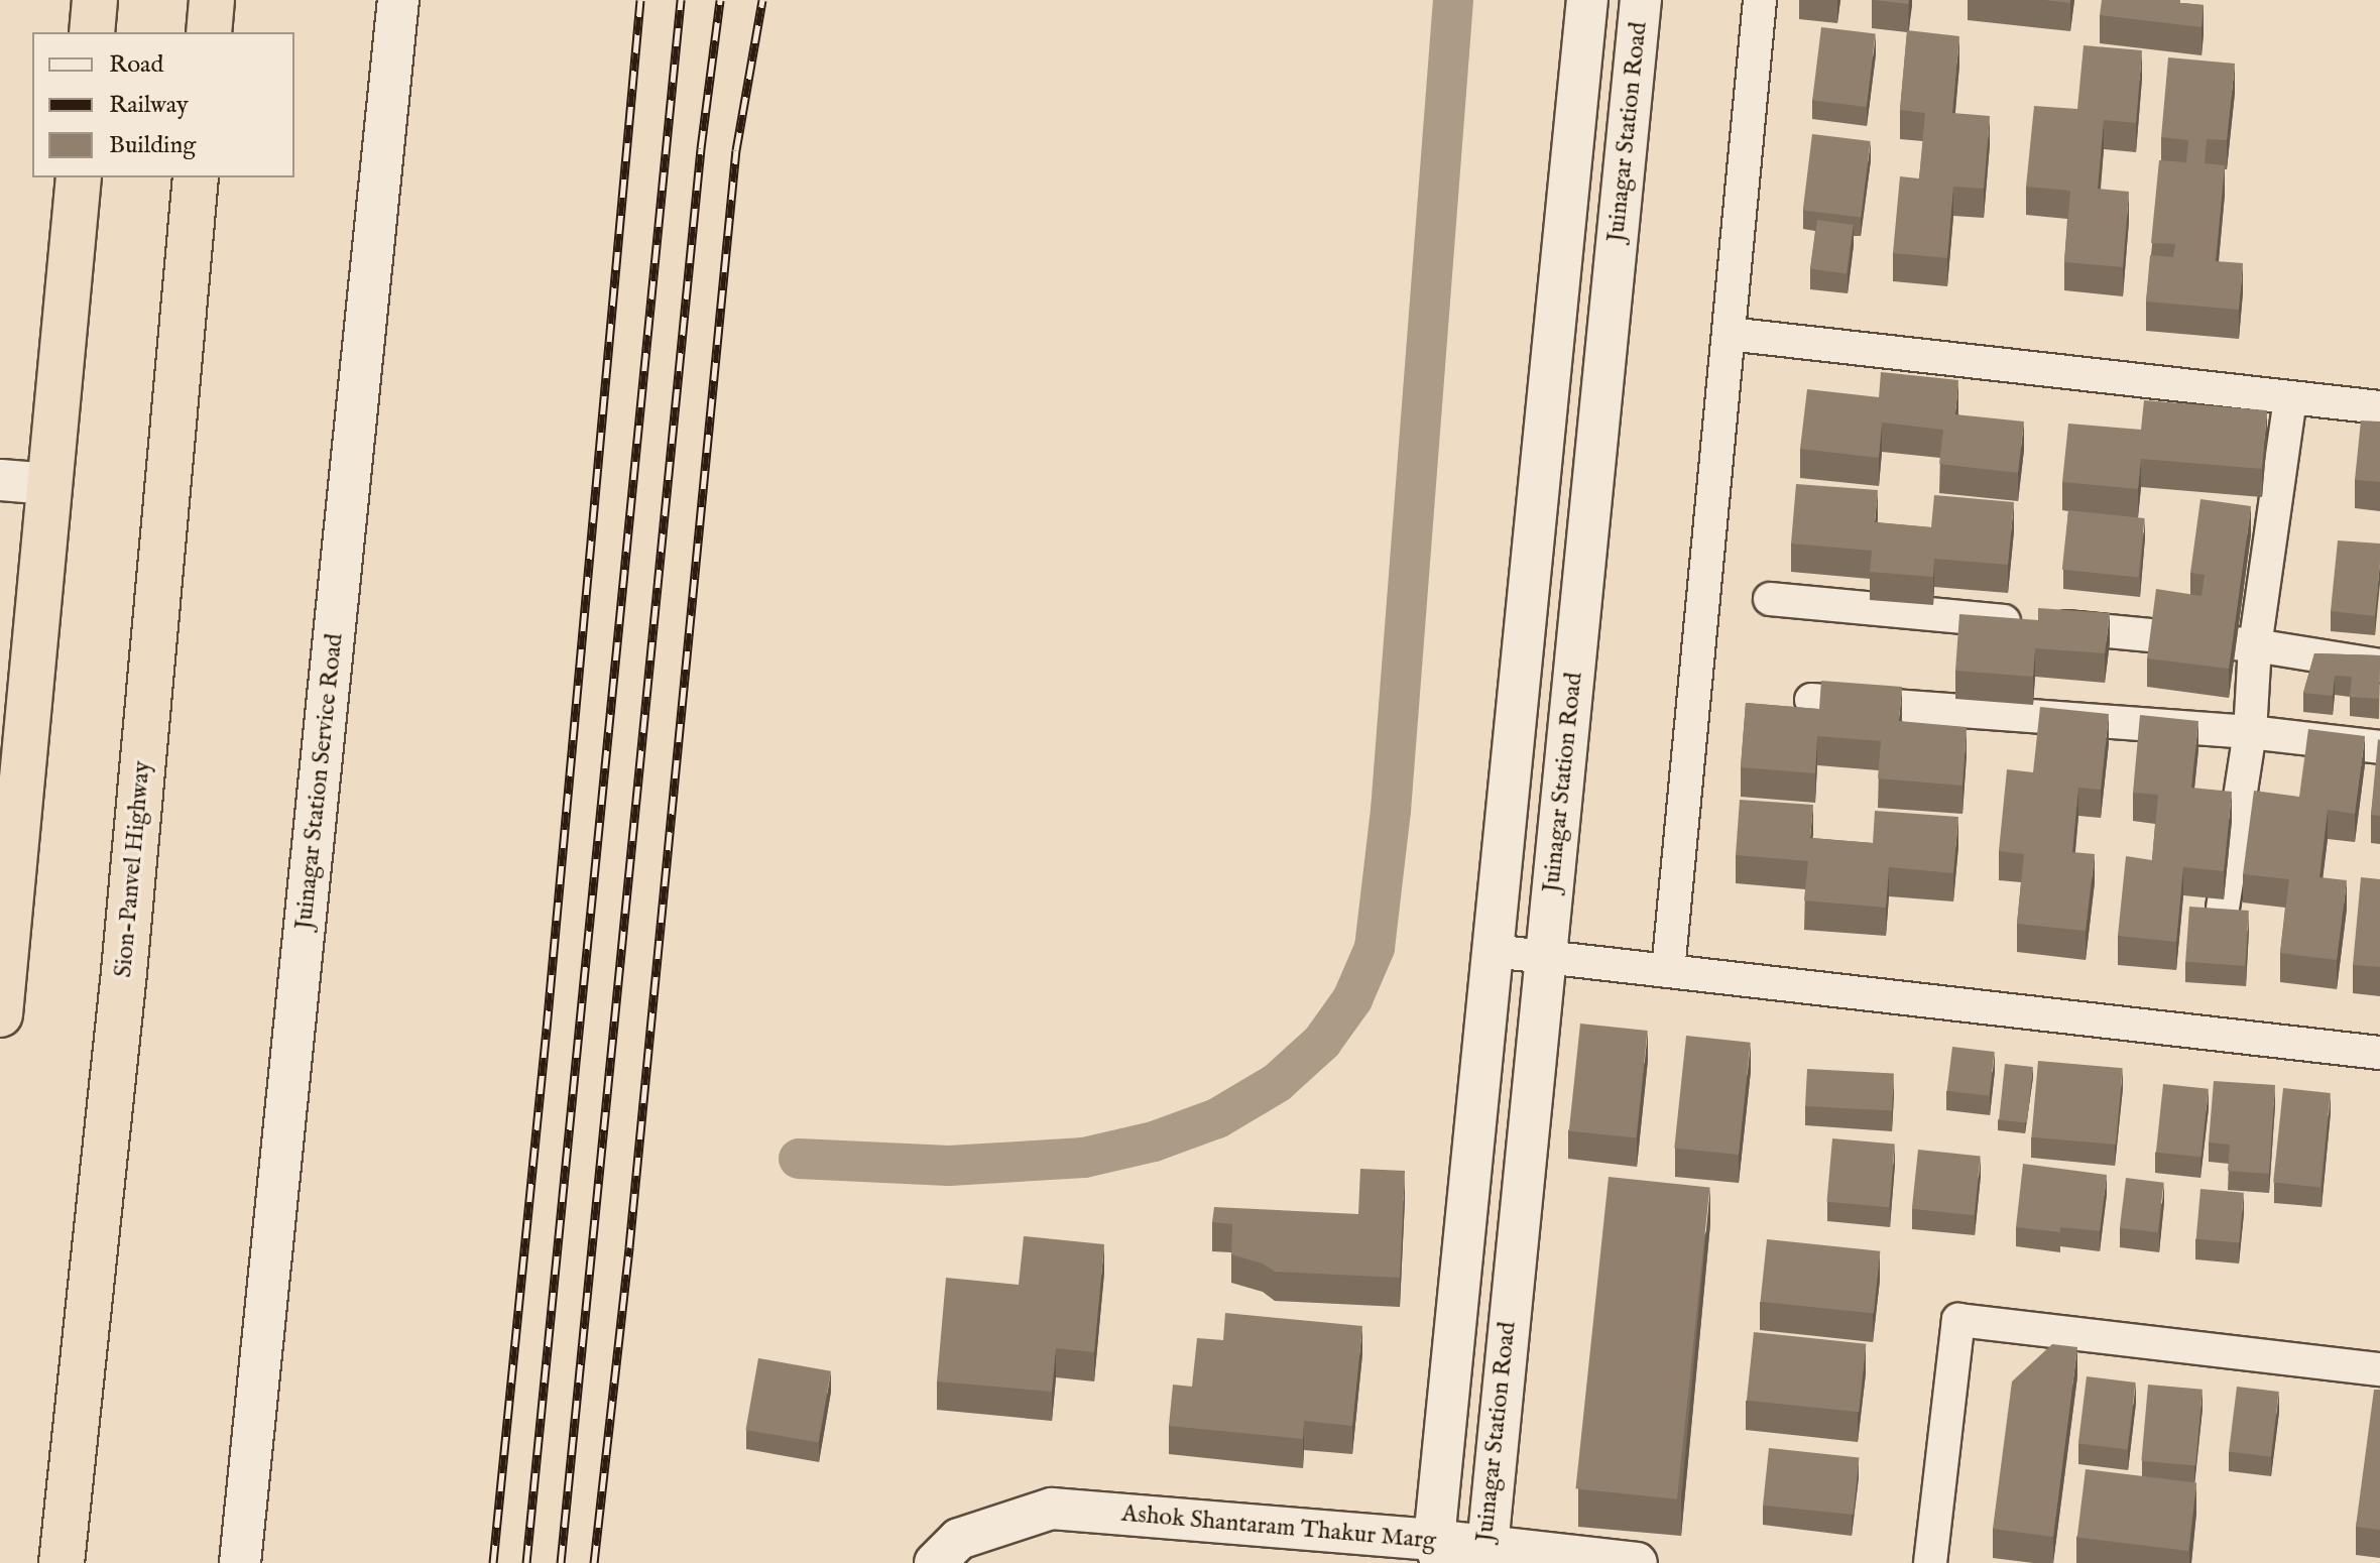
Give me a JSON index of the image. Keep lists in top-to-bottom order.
{
  "streets": {
    "highway": ["Sion-Panvel Highway"],
    "street": ["Juinagar Station Road", "Juinagar Station Service Road", "Ashok Shantaram Thakur Marg"]
  },
  "crossings": [
    ["Juinagar Station Road", "Ashok Shantaram Thakur Marg"]
  ],
  "legend": ["Road", "Railway", "Building"]
}
